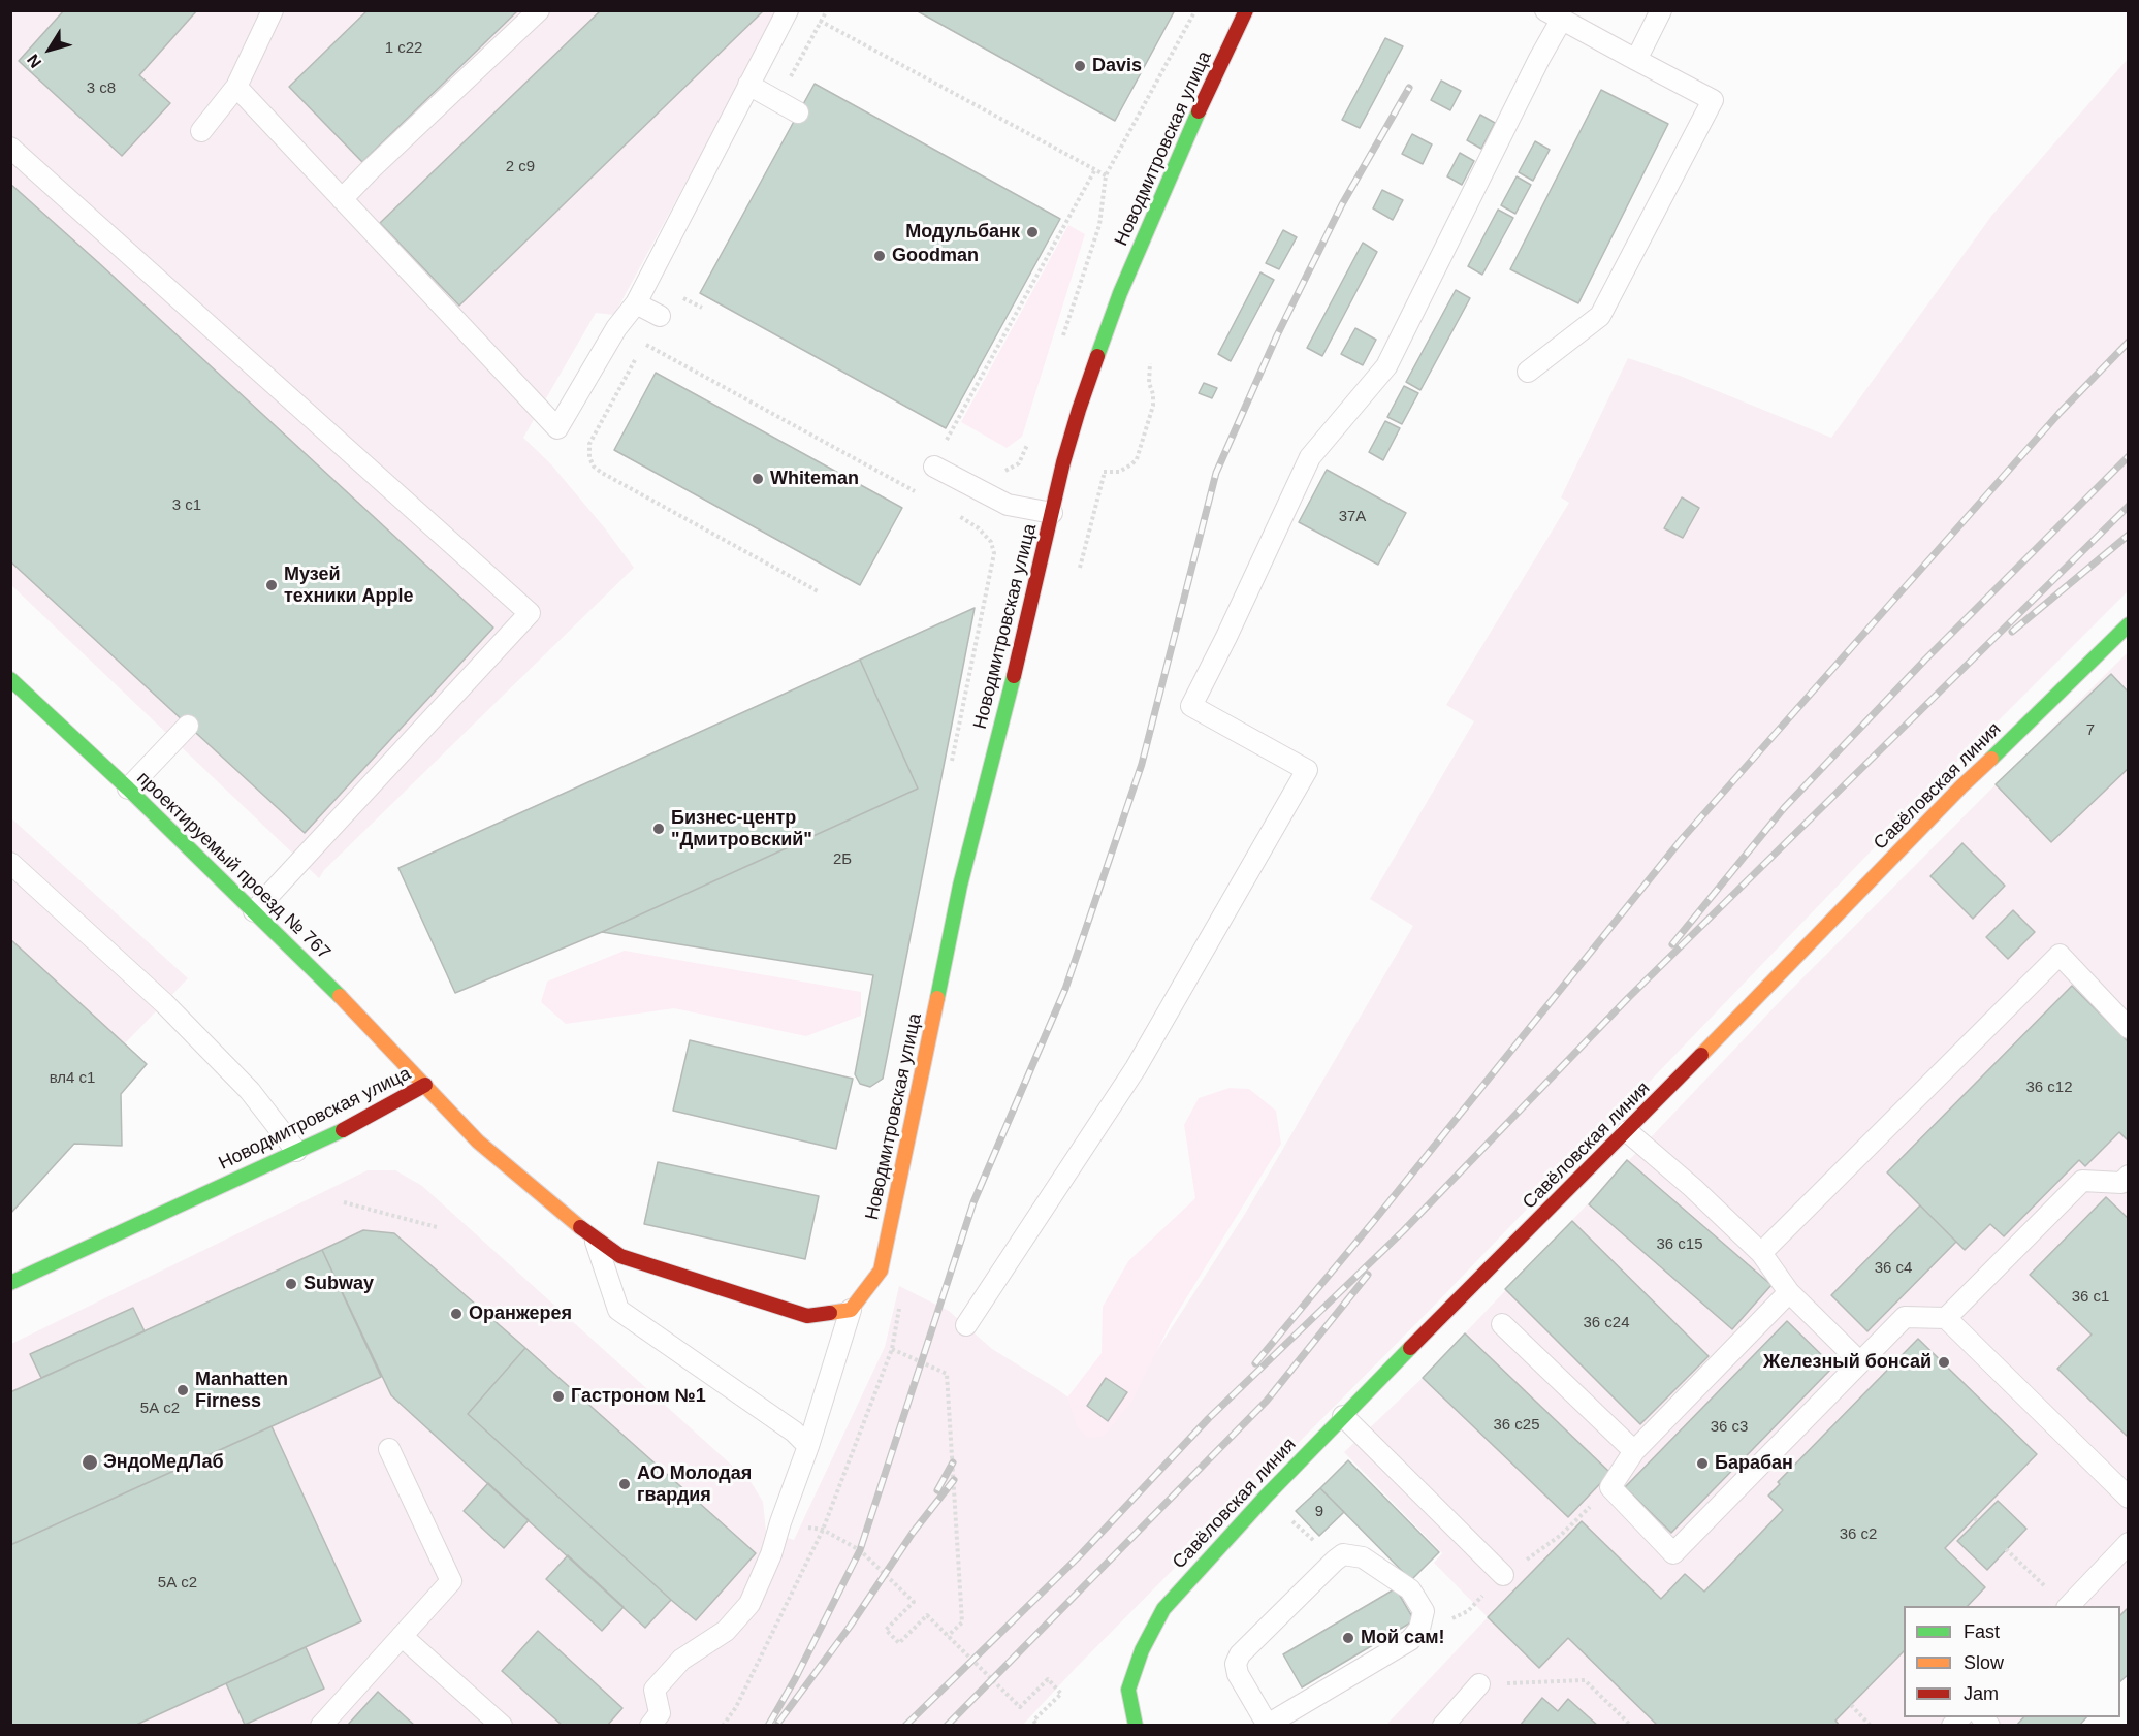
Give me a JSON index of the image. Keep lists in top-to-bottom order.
{
  "streets": {
    "street": ["Новодмитровская улица", "Савёловская линия", "проектируемый проезд № 767"]
  },
  "crossings": [
    ["Новодмитровская улица", "проектируемый проезд № 767"]
  ],
  "places": [
    "Davis",
    "Модульбанк",
    "Goodman",
    "Whiteman",
    "Музей техники Apple",
    "Бизнес-центр \"Дмитровский\"",
    "Subway",
    "Оранжерея",
    "Железный бонсай",
    "Manhatten Firness",
    "Гастроном №1",
    "ЭндоМедЛаб",
    "Барабан",
    "АО Молодая гвардия",
    "Мой сам!"
  ],
  "house_numbers": [
    "1 с22",
    "3 с8",
    "2 с9",
    "3 с1",
    "37А",
    "7",
    "2Б",
    "вл4 с1",
    "36 с12",
    "36 с15",
    "36 с4",
    "36 с1",
    "36 с24",
    "5А с2",
    "36 с25",
    "36 с3",
    "9",
    "36 с2",
    "5А с2"
  ],
  "legend": ["Fast", "Slow", "Jam"],
  "north": "bottom left"
}
